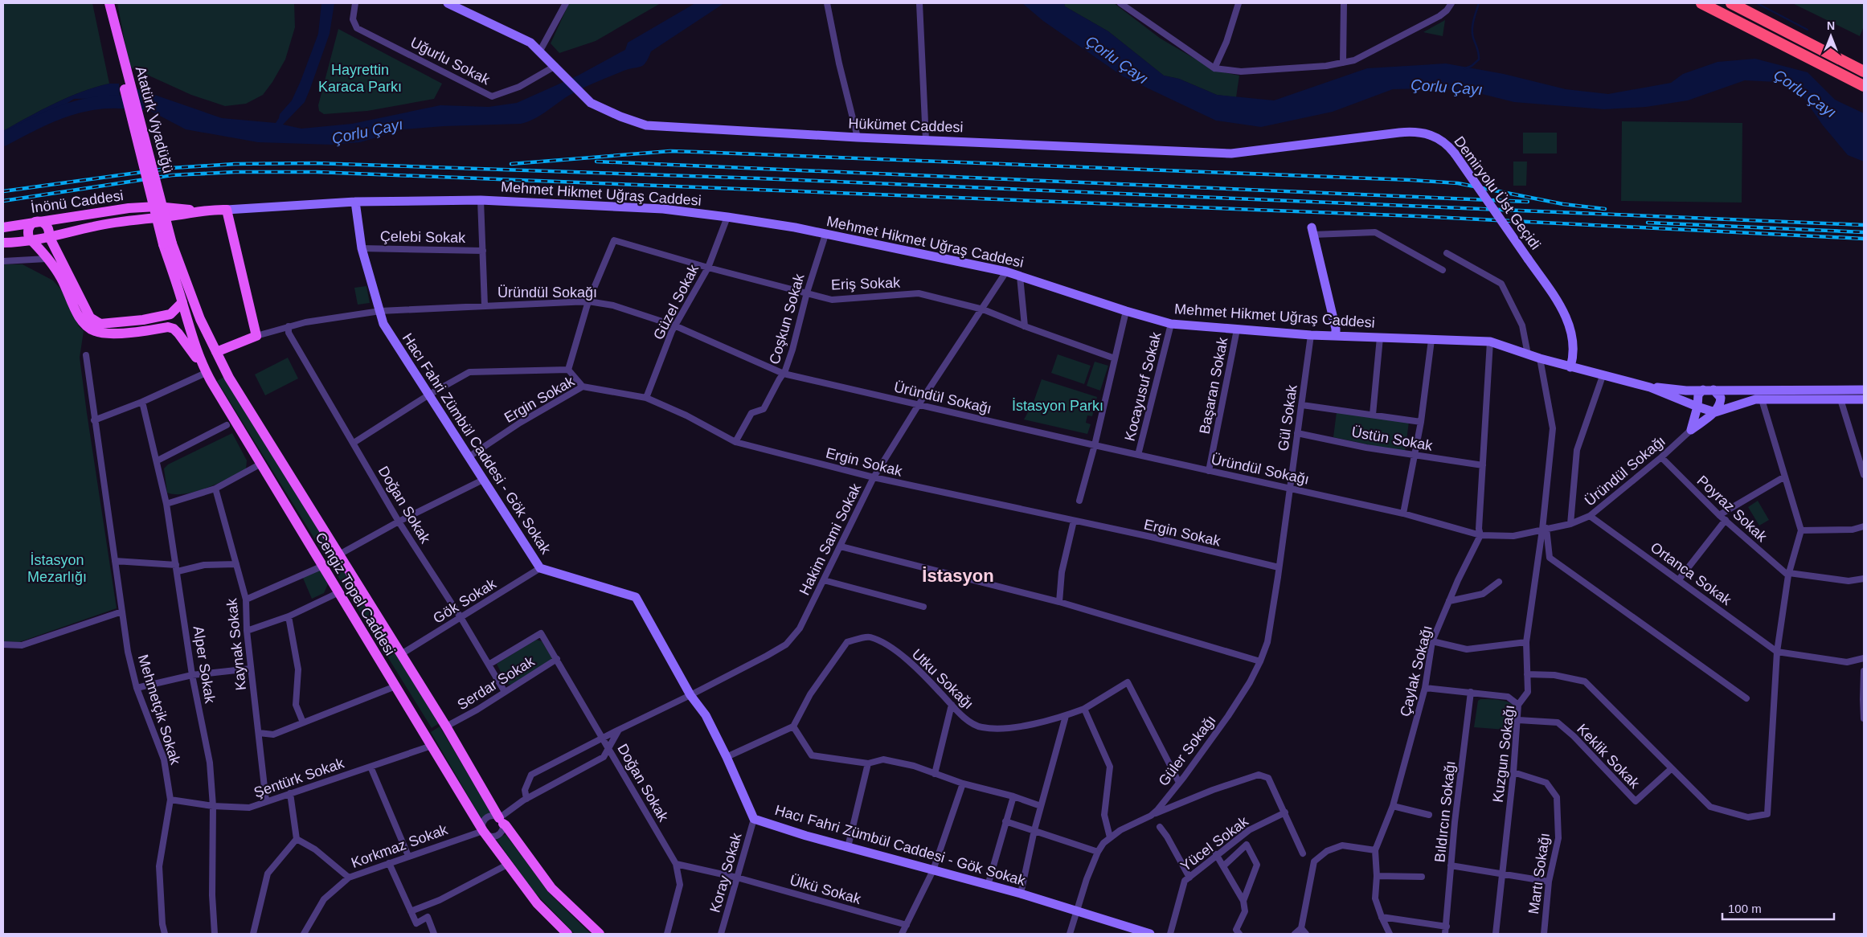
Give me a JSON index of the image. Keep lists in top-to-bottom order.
{
  "streets": {
    "main road": [
      "Atatürk Viyadüğü",
      "Mehmet Hikmet Uğraş Caddesi",
      "İnönü Caddesi",
      "Cengiz Topel Caddesi"
    ],
    "street": [
      "Uğurlu Sokak",
      "Hükümet Caddesi",
      "Demiryolu Üst Geçidi",
      "Çelebi Sokak",
      "Eriş Sokak",
      "Üründül Sokağı",
      "Güzel Sokak",
      "Coşkun Sokak",
      "Başaran Sokak",
      "Kocayusuf Sokak",
      "Ergin Sokak",
      "Gül Sokak",
      "Üstün Sokak",
      "Hacı Fahri Zümbül Caddesi - Gök Sokak",
      "Doğan Sokak",
      "Poyraz Sokak",
      "Hakim Sami Sokak",
      "Ortanca Sokak",
      "Gök Sokak",
      "Kaynak Sokak",
      "Alper Sokak",
      "Çaylak Sokağı",
      "Utku Sokağı",
      "Serdar Sokak",
      "Mehmetçik Sokak",
      "Güler Sokağı",
      "Kuzgun Sokağı",
      "Keklik Sokak",
      "Şentürk Sokak",
      "Bıldırcın Sokağı",
      "Yücel Sokak",
      "Korkmaz Sokak",
      "Koray Sokak",
      "Martı Sokağı",
      "Ülkü Sokak"
    ]
  },
  "crossings": [
    ["Uğurlu Sokak", "Hükümet Caddesi"],
    ["Atatürk Viyadüğü", "Cengiz Topel Caddesi"],
    ["Hükümet Caddesi", "Demiryolu Üst Geçidi"],
    ["Demiryolu Üst Geçidi", "Mehmet Hikmet Uğraş Caddesi"],
    ["Mehmet Hikmet Uğraş Caddesi", "İnönü Caddesi"],
    ["Mehmet Hikmet Uğraş Caddesi", "Güzel Sokak"],
    ["Mehmet Hikmet Uğraş Caddesi", "Coşkun Sokak"],
    ["Mehmet Hikmet Uğraş Caddesi", "Başaran Sokak"],
    ["Mehmet Hikmet Uğraş Caddesi", "Kocayusuf Sokak"],
    ["Mehmet Hikmet Uğraş Caddesi", "Gül Sokak"],
    ["Mehmet Hikmet Uğraş Caddesi", "Hacı Fahri Zümbül Caddesi - Gök Sokak"],
    ["Mehmet Hikmet Uğraş Caddesi", "Hakim Sami Sokak"],
    ["Mehmet Hikmet Uğraş Caddesi", "Çaylak Sokağı"],
    ["Çelebi Sokak", "Hacı Fahri Zümbül Caddesi - Gök Sokak"],
    ["Eriş Sokak", "Üründül Sokağı"],
    ["Eriş Sokak", "Güzel Sokak"],
    ["Eriş Sokak", "Coşkun Sokak"],
    ["Eriş Sokak", "Hakim Sami Sokak"],
    ["Üründül Sokağı", "Güzel Sokak"],
    ["Üründül Sokağı", "Coşkun Sokak"],
    ["Üründül Sokağı", "Başaran Sokak"],
    ["Üründül Sokağı", "Kocayusuf Sokak"],
    ["Üründül Sokağı", "Gül Sokak"],
    ["Üründül Sokağı", "Hacı Fahri Zümbül Caddesi - Gök Sokak"],
    ["Üründül Sokağı", "Doğan Sokak"],
    ["Üründül Sokağı", "Poyraz Sokak"],
    ["Üründül Sokağı", "Hakim Sami Sokak"],
    ["Üründül Sokağı", "Ortanca Sokak"],
    ["Üründül Sokağı", "Çaylak Sokağı"],
    ["Üründül Sokağı", "Kuzgun Sokağı"],
    ["Güzel Sokak", "Ergin Sokak"],
    ["Coşkun Sokak", "Ergin Sokak"],
    ["Ergin Sokak", "Gül Sokak"],
    ["Ergin Sokak", "Hacı Fahri Zümbül Caddesi - Gök Sokak"],
    ["Ergin Sokak", "Hakim Sami Sokak"],
    ["Gül Sokak", "Üstün Sokak"],
    ["Gül Sokak", "Güler Sokağı"],
    ["Üstün Sokak", "Çaylak Sokağı"],
    ["Hacı Fahri Zümbül Caddesi - Gök Sokak", "Hakim Sami Sokak"],
    ["Hacı Fahri Zümbül Caddesi - Gök Sokak", "Gök Sokak"],
    ["Hacı Fahri Zümbül Caddesi - Gök Sokak", "Güler Sokağı"],
    ["Hacı Fahri Zümbül Caddesi - Gök Sokak", "Koray Sokak"],
    ["Doğan Sokak", "Hakim Sami Sokak"],
    ["Doğan Sokak", "Gök Sokak"],
    ["Doğan Sokak", "Serdar Sokak"],
    ["Cengiz Topel Caddesi", "Gök Sokak"],
    ["Cengiz Topel Caddesi", "Serdar Sokak"],
    ["Cengiz Topel Caddesi", "Şentürk Sokak"],
    ["Cengiz Topel Caddesi", "Korkmaz Sokak"],
    ["Kaynak Sokak", "Şentürk Sokak"],
    ["Alper Sokak", "Şentürk Sokak"],
    ["Utku Sokağı", "Güler Sokağı"],
    ["Mehmetçik Sokak", "Şentürk Sokak"],
    ["Kuzgun Sokağı", "Keklik Sokak"],
    ["Kuzgun Sokağı", "Martı Sokağı"],
    ["Koray Sokak", "Ülkü Sokak"]
  ],
  "districts": ["İstasyon"],
  "water": ["Çorlu Çayı"],
  "parks": ["Hayrettin Karaca Parkı", "İstasyon Parkı", "İstasyon Mezarlığı"],
  "scale_bar": "100 m",
  "north": "top"
}
